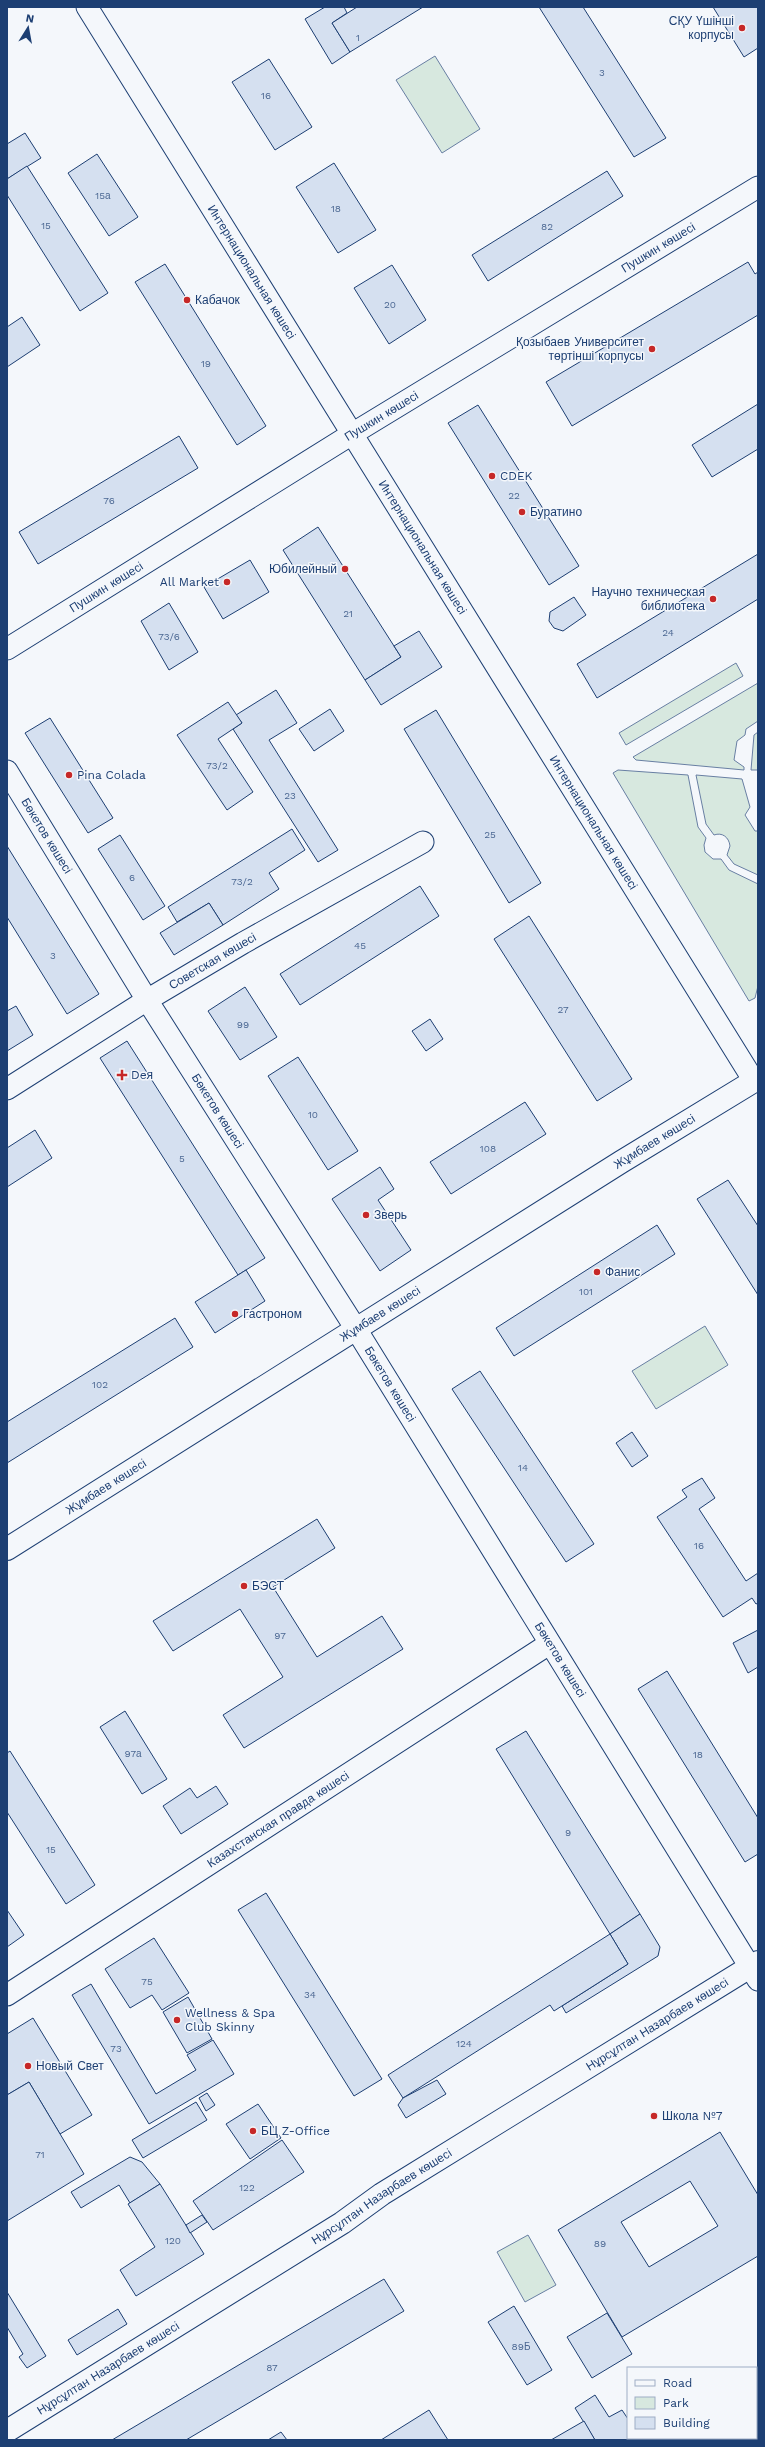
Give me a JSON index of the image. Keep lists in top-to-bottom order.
{
  "streets": {
    "main road": ["Жұмбаев көшесі", "Нұрсұлтан Назарбаев көшесі"],
    "street": [
      "Пушкин көшесі",
      "Интернациональная көшесі",
      "Бөкетов көшесі",
      "Советская көшесі",
      "Казахстанская правда көшесі"
    ]
  },
  "crossings": [
    ["Пушкин көшесі", "Интернациональная көшесі"],
    ["Интернациональная көшесі", "Жұмбаев көшесі"],
    ["Бөкетов көшесі", "Советская көшесі"],
    ["Бөкетов көшесі", "Жұмбаев көшесі"],
    ["Бөкетов көшесі", "Казахстанская правда көшесі"],
    ["Бөкетов көшесі", "Нұрсұлтан Назарбаев көшесі"]
  ],
  "places": {
    "other": [
      "СҚУ Үшінші корпусы",
      "Кабачок",
      "Қозыбаев Университет төртінші корпусы",
      "CDEK",
      "Буратино",
      "Юбилейный",
      "All Market",
      "Научно техническая библиотека",
      "Pina Colada",
      "Зверь",
      "Фанис",
      "Гастроном",
      "БЭСТ",
      "Wellness & Spa Club Skinny",
      "Новый Свет",
      "Школа №7",
      "БЦ Z-Office"
    ],
    "health": ["Deя"]
  },
  "house_numbers": [
    "1",
    "3",
    "16",
    "15а",
    "18",
    "15",
    "82",
    "20",
    "19",
    "22",
    "76",
    "21",
    "24",
    "73/6",
    "73/2",
    "23",
    "25",
    "6",
    "73/2",
    "45",
    "3",
    "27",
    "99",
    "10",
    "108",
    "5",
    "101",
    "102",
    "14",
    "16",
    "97",
    "97а",
    "18",
    "9",
    "15",
    "75",
    "34",
    "124",
    "73",
    "71",
    "122",
    "120",
    "89",
    "89Б",
    "87"
  ],
  "legend": ["Road", "Park", "Building"],
  "north": "top"
}
